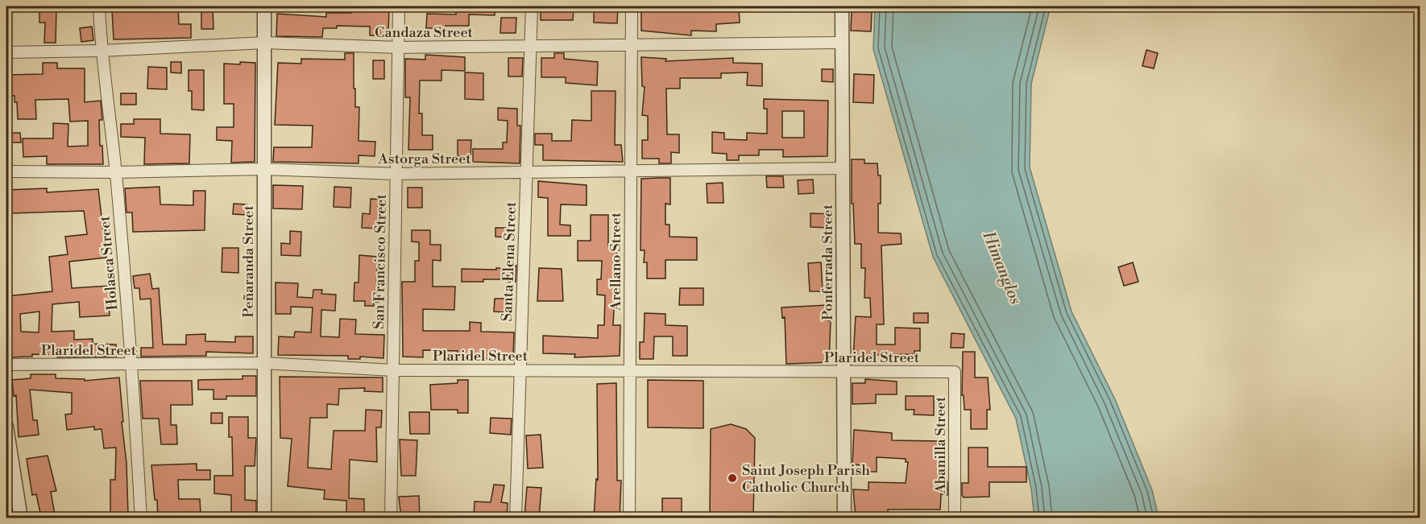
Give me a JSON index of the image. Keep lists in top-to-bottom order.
{
  "streets": {
    "street": [
      "Candaza Street",
      "Astorga Street",
      "Peñaranda Street",
      "San Francisco Street",
      "Santa Elena Street",
      "Arellano Street",
      "Ponferrada Street",
      "Holasca Street",
      "Plaridel Street",
      "Abanilla Street"
    ]
  },
  "crossings": [
    ["Candaza Street", "Peñaranda Street"],
    ["Candaza Street", "San Francisco Street"],
    ["Candaza Street", "Santa Elena Street"],
    ["Candaza Street", "Arellano Street"],
    ["Candaza Street", "Ponferrada Street"],
    ["Candaza Street", "Holasca Street"],
    ["Astorga Street", "Peñaranda Street"],
    ["Astorga Street", "San Francisco Street"],
    ["Astorga Street", "Santa Elena Street"],
    ["Astorga Street", "Arellano Street"],
    ["Astorga Street", "Ponferrada Street"],
    ["Astorga Street", "Holasca Street"],
    ["Peñaranda Street", "Plaridel Street"],
    ["San Francisco Street", "Plaridel Street"],
    ["Santa Elena Street", "Plaridel Street"],
    ["Arellano Street", "Plaridel Street"],
    ["Ponferrada Street", "Plaridel Street"],
    ["Holasca Street", "Plaridel Street"],
    ["Plaridel Street", "Abanilla Street"]
  ],
  "water": ["Himanglos"],
  "places": ["Saint Joseph Parish Catholic Church"]
}
